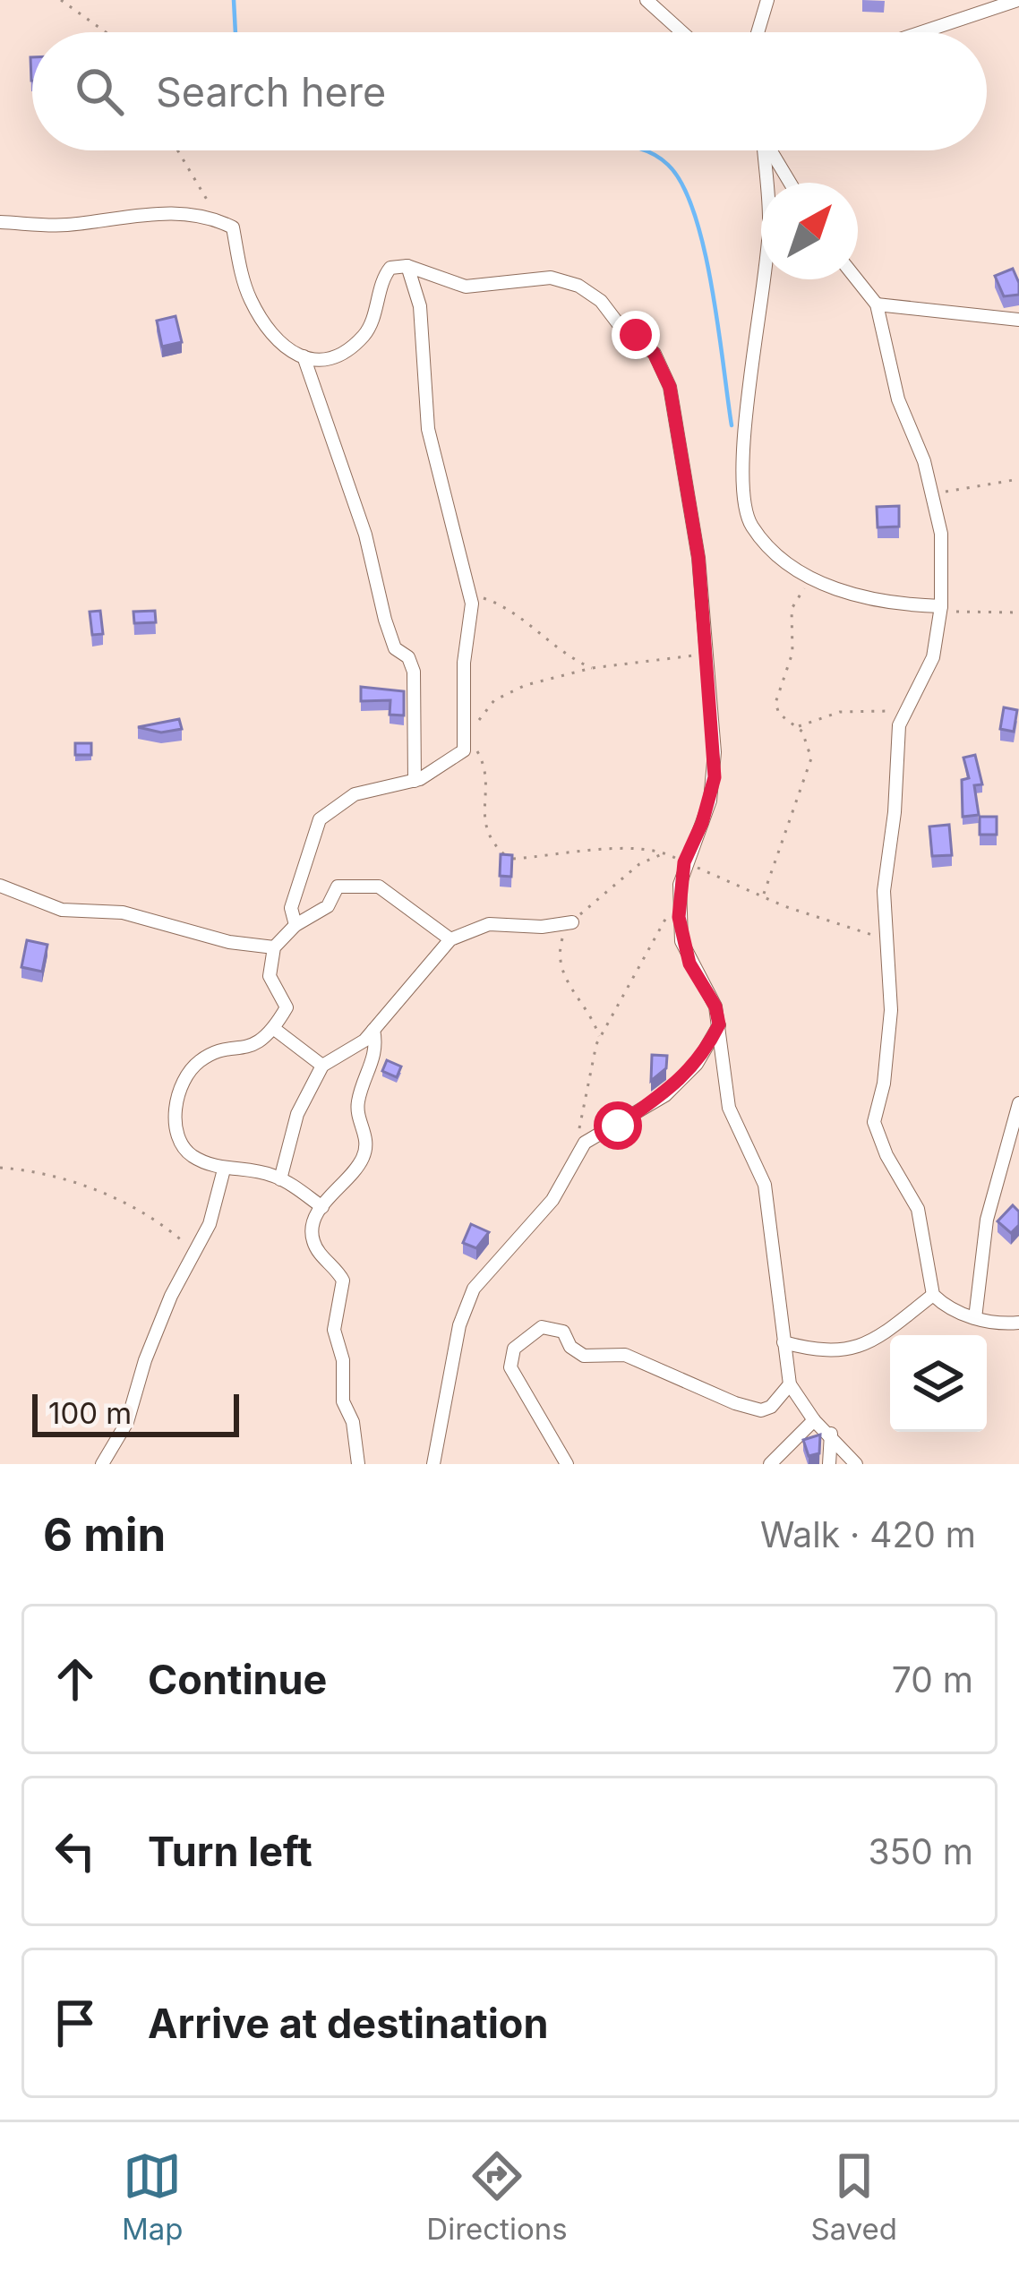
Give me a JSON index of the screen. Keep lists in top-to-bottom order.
{
  "scale_bar": "100 m",
  "north": "top right",
  "page": {
    "search": "Search here",
    "scale": "100 m",
    "heading": ["6 min", "Walk · 420 m"],
    "list": [
      ["Continue", "70 m"],
      ["Turn left", "350 m"],
      "Arrive at destination"
    ],
    "nav": ["Map", "Directions", "Saved"]
  }
}
